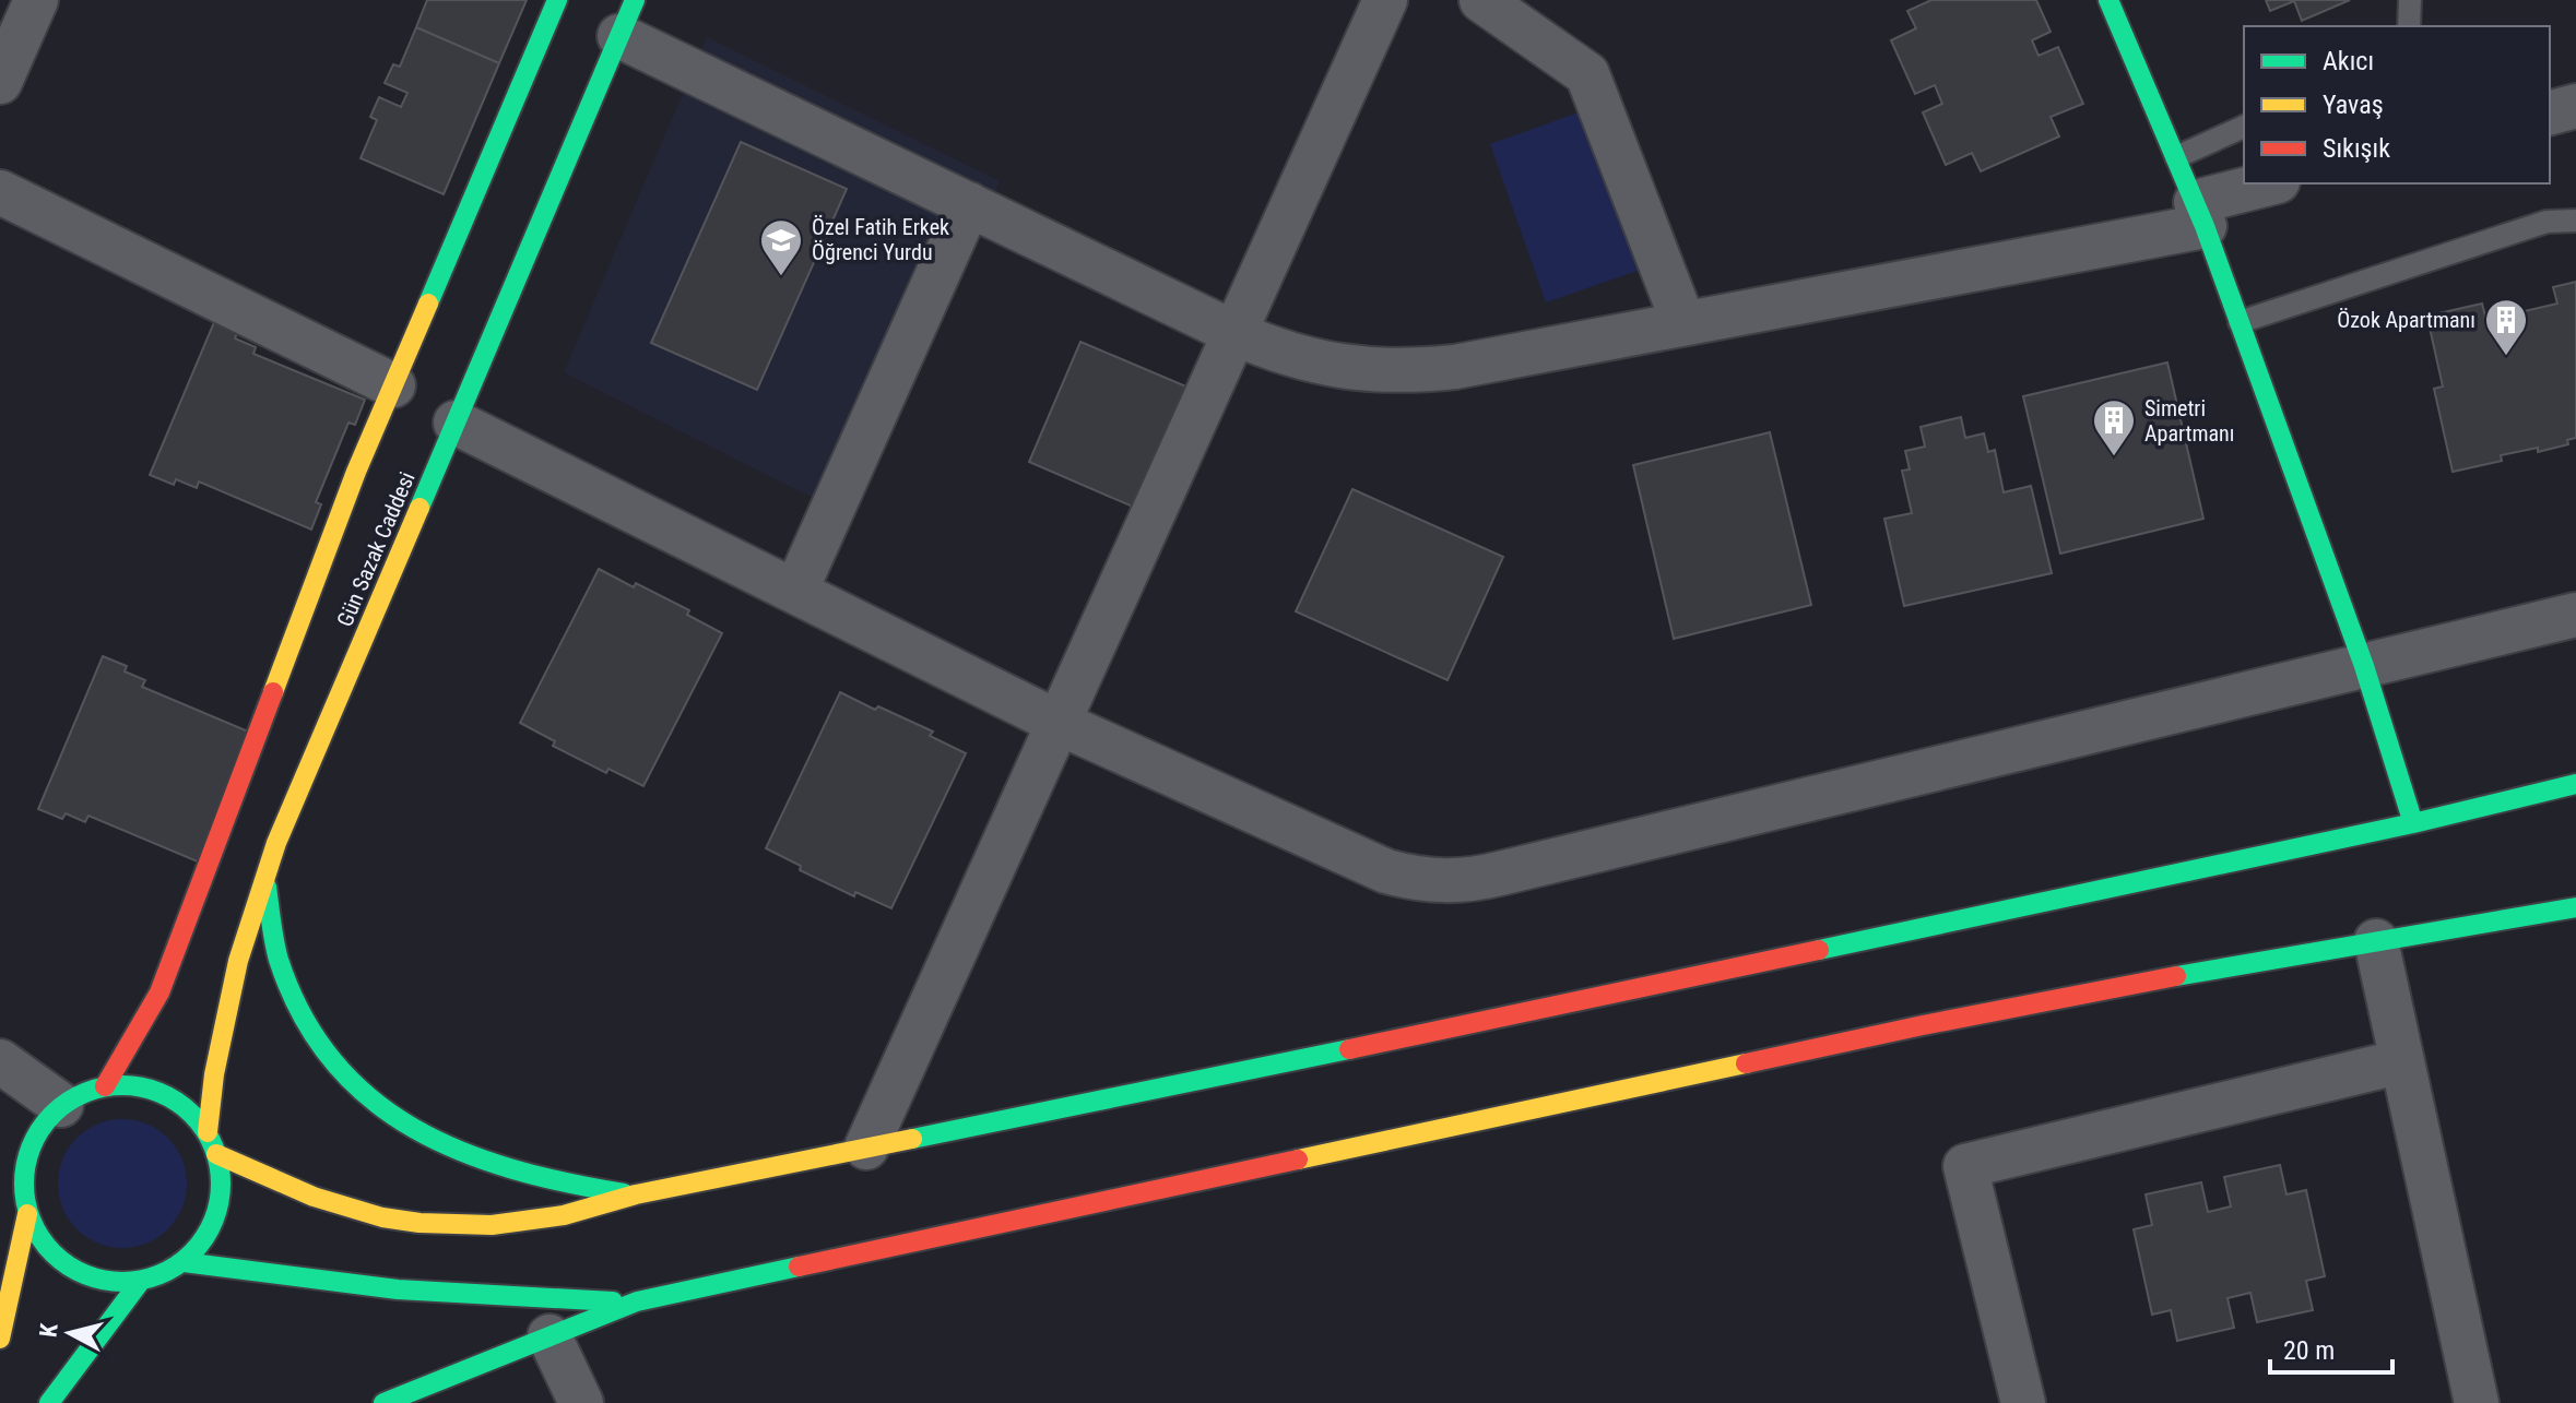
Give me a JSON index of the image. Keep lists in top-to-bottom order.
{
  "streets": {
    "street": ["Gün Sazak Caddesi"]
  },
  "places": {
    "school or university": ["Özel Fatih Erkek Öğrenci Yurdu"],
    "building": ["Özok Apartmanı", "Simetri Apartmanı"]
  },
  "legend": ["Akıcı", "Yavaş", "Sıkışık"],
  "scale_bar": "20 m",
  "north": "left"
}
